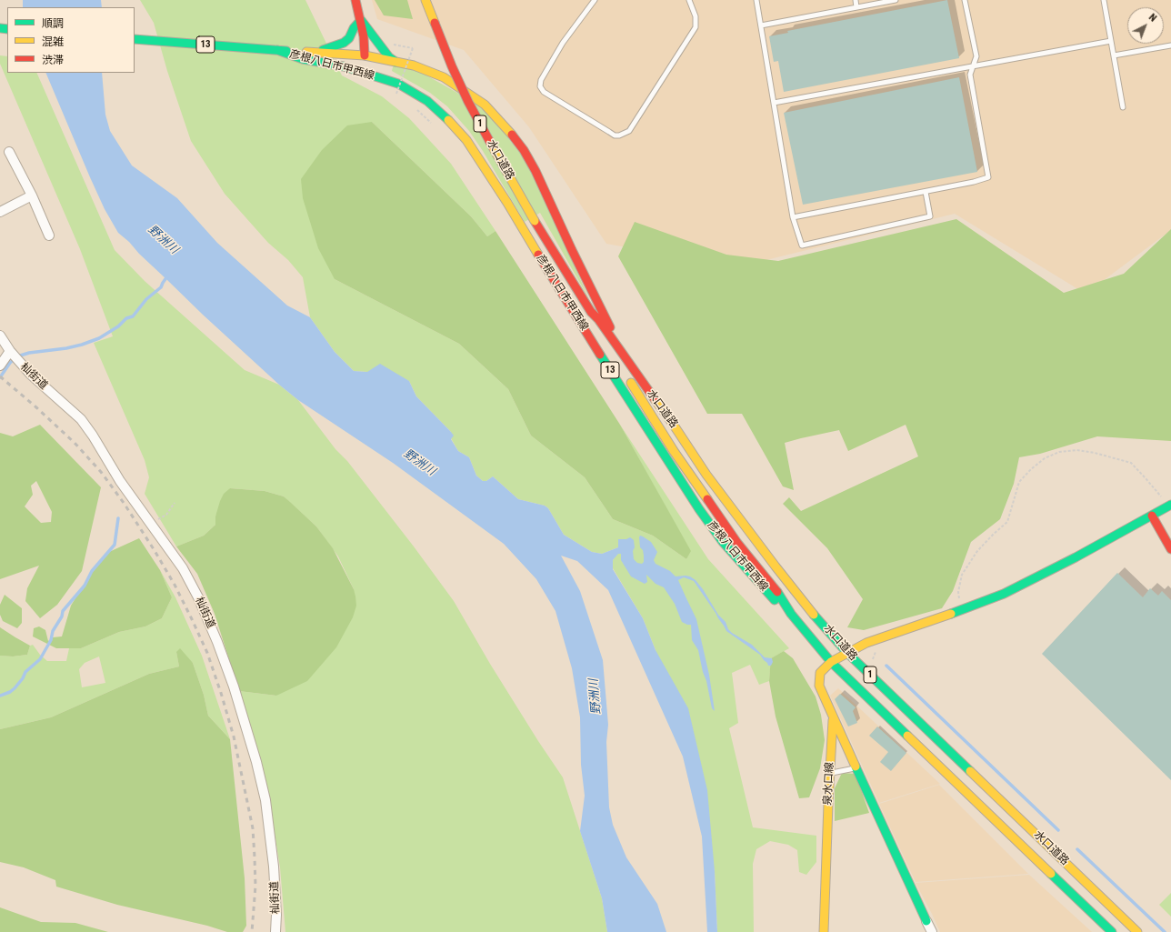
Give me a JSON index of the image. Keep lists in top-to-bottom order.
{
  "streets": {
    "main road": [
      "13",
      "彦根八日市甲西線",
      "1",
      "水口道路",
      "泉水口線"
    ],
    "street": ["杣街道"]
  },
  "crossings": [
    ["13", "彦根八日市甲西線"],
    ["彦根八日市甲西線", "水口道路"],
    ["水口道路", "泉水口線"]
  ],
  "water": ["野洲川"],
  "legend": ["順調", "混雑", "渋滞"],
  "north": "top right"
}
